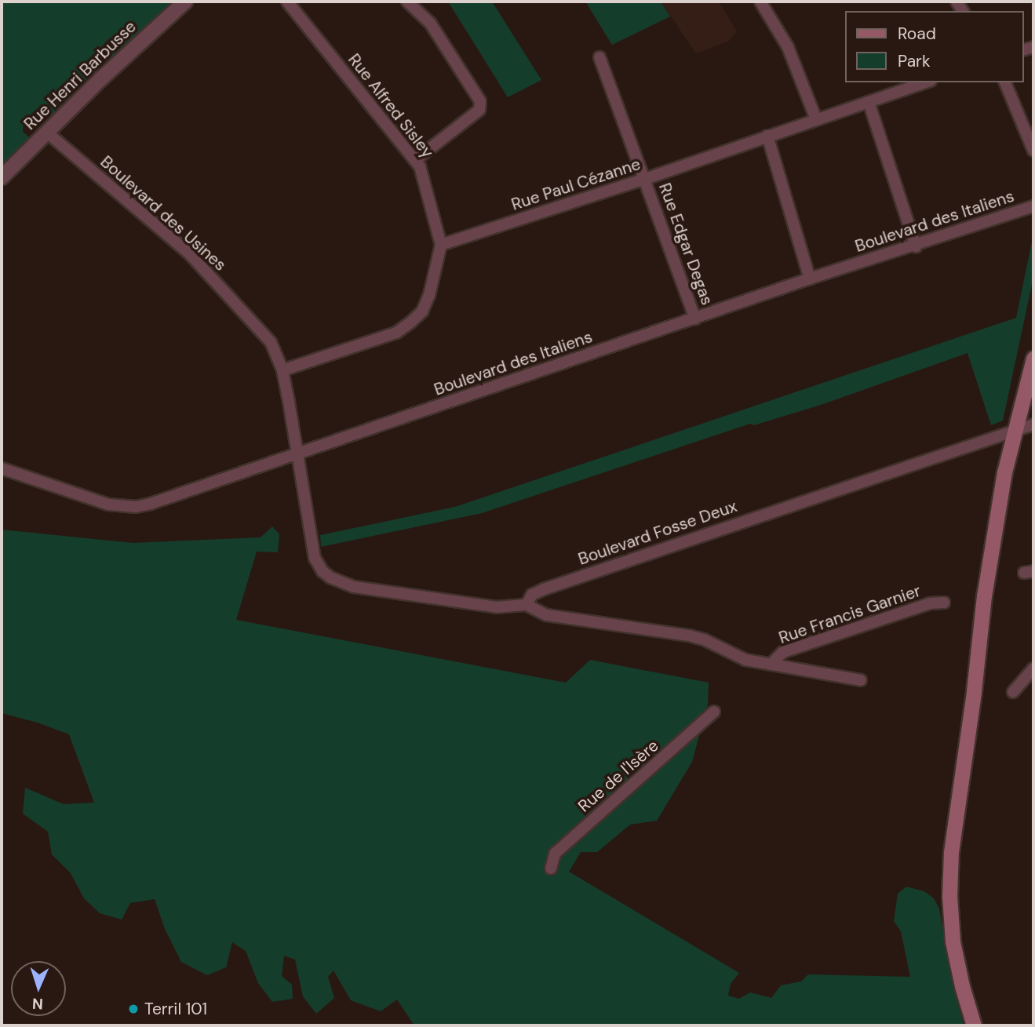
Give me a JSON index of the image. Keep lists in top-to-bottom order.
{
  "streets": {
    "street": [
      "Rue Henri Barbusse",
      "Rue Alfred Sisley",
      "Rue Paul Cézanne",
      "Boulevard des Usines",
      "Boulevard des Italiens",
      "Rue Edgar Degas",
      "Boulevard Fosse Deux",
      "Rue Francis Garnier",
      "Rue de l'Isère"
    ]
  },
  "crossings": [
    ["Rue Henri Barbusse", "Boulevard des Usines"],
    ["Rue Alfred Sisley", "Rue Paul Cézanne"],
    ["Rue Paul Cézanne", "Rue Edgar Degas"],
    ["Boulevard des Usines", "Boulevard des Italiens"],
    ["Boulevard des Usines", "Boulevard Fosse Deux"],
    ["Boulevard des Italiens", "Rue Edgar Degas"]
  ],
  "places": ["Terril 101"],
  "legend": ["Road", "Park"],
  "north": "bottom"
}
